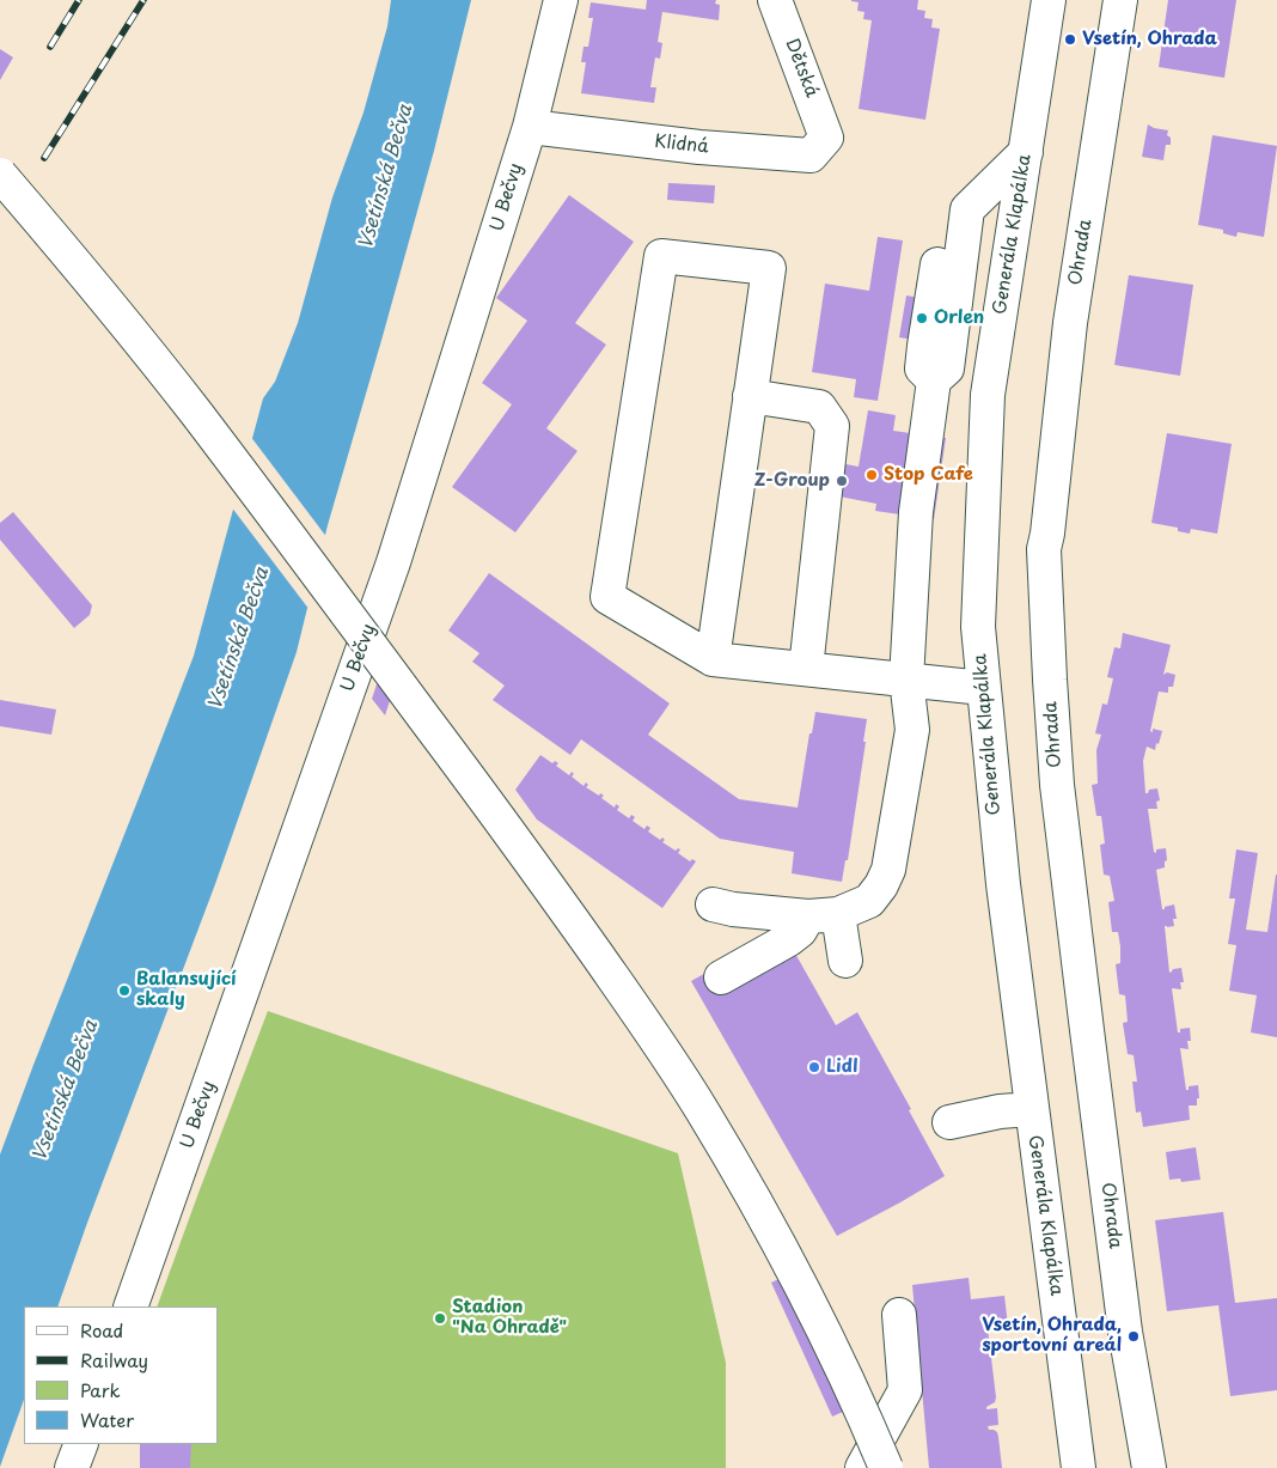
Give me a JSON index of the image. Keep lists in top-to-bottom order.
{
  "streets": {
    "street": [
      "Dětská",
      "Klidná",
      "U Bečvy",
      "Generála Klapálka",
      "Ohrada"
    ]
  },
  "crossings": [
    ["Dětská", "Klidná"],
    ["Klidná", "U Bečvy"]
  ],
  "water": ["Vsetínská Bečva"],
  "places": [
    "Vsetín, Ohrada",
    "Orlen",
    "Stop Cafe",
    "Z-Group",
    "Balansující skaly",
    "Lidl",
    "Stadion \"Na Ohradě\"",
    "Vsetín, Ohrada, sportovní areál"
  ],
  "legend": [
    "Road",
    "Railway",
    "Park",
    "Water"
  ]
}
